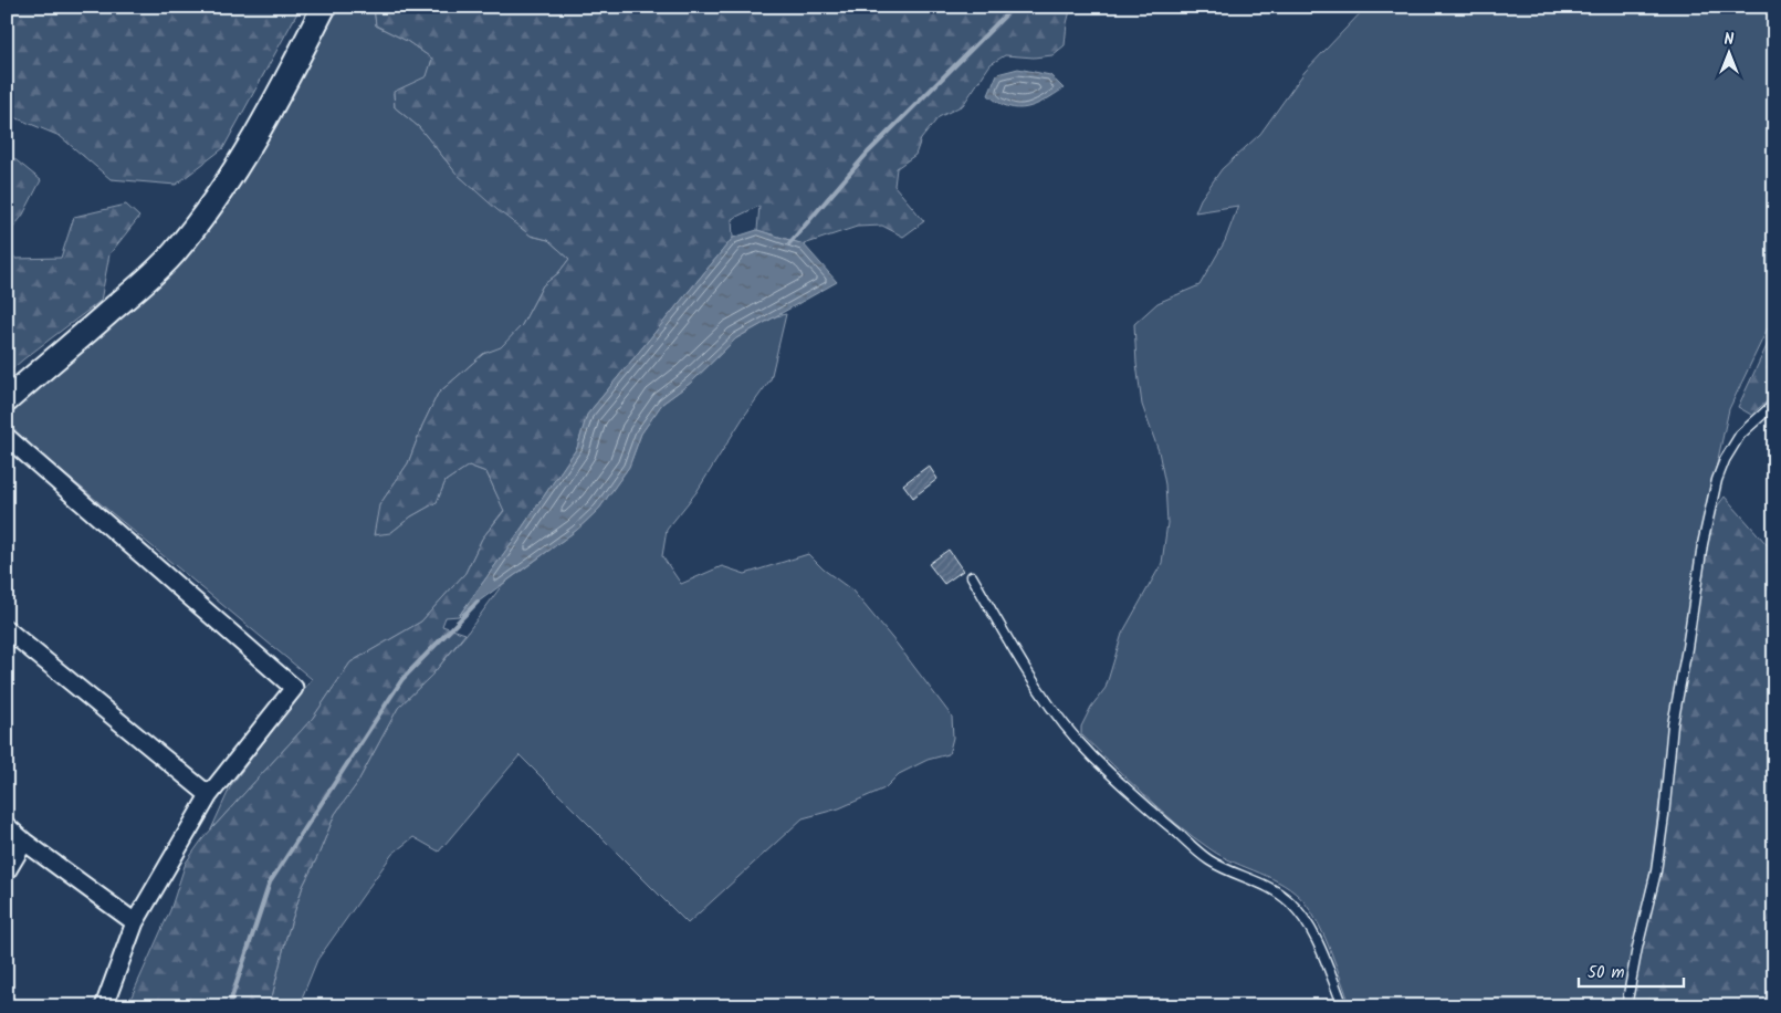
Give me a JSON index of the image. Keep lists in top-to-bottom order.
{
  "scale_bar": "50 m",
  "north": "top"
}
